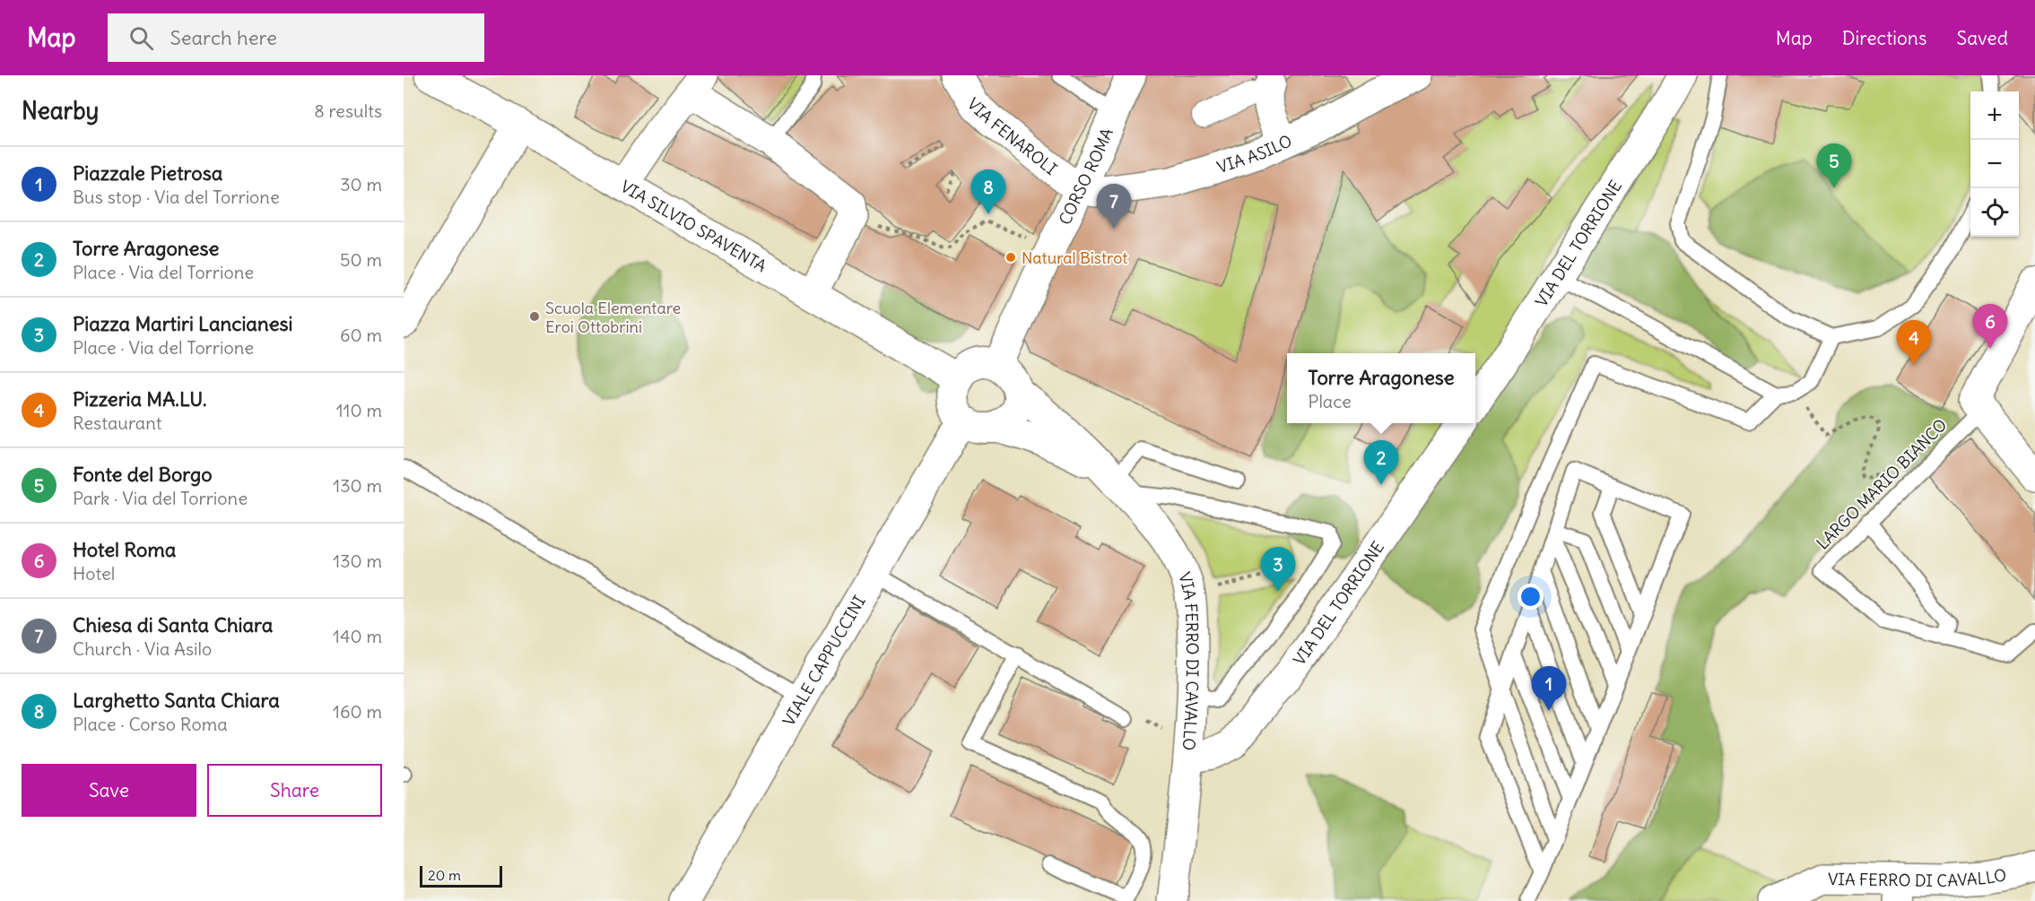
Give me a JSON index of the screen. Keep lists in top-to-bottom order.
{
  "streets": {
    "street": [
      "VIA FENAROLI",
      "VIA ASILO",
      "CORSO ROMA",
      "VIA SILVIO SPAVENTA",
      "VIA DEL TORRIONE",
      "VIALE CAPPUCCINI",
      "VIA FERRO DI CAVALLO"
    ],
    "lane": ["LARGO MARIO BIANCO"]
  },
  "crossings": [
    ["VIA FENAROLI", "VIA ASILO"],
    ["VIA FENAROLI", "CORSO ROMA"],
    ["VIA ASILO", "CORSO ROMA"],
    ["CORSO ROMA", "VIA SILVIO SPAVENTA"],
    ["CORSO ROMA", "VIALE CAPPUCCINI"],
    ["CORSO ROMA", "VIA FERRO DI CAVALLO"],
    ["VIA SILVIO SPAVENTA", "VIALE CAPPUCCINI"],
    ["VIA SILVIO SPAVENTA", "VIA FERRO DI CAVALLO"],
    ["VIA DEL TORRIONE", "VIA FERRO DI CAVALLO"],
    ["VIALE CAPPUCCINI", "VIA FERRO DI CAVALLO"]
  ],
  "places": ["Natural Bistrot", "Scuola Elementare Eroi Ottobrini"],
  "scale_bar": "20 m",
  "page": {
    "header": "Map",
    "search": "Search here",
    "nav": ["Map", "Directions", "Saved"],
    "heading": ["Nearby", "8 results"],
    "map_buttons": ["+", "−"],
    "pins": [
      "5",
      "8",
      "7",
      "6",
      "4",
      "2",
      "3",
      "1"
    ],
    "list": [
      {
        "mark": "1",
        "name": "Piazzale Pietrosa",
        "note": "Bus stop · Via del Torrione",
        "value": "30 m"
      },
      {
        "mark": "2",
        "name": "Torre Aragonese",
        "note": "Place · Via del Torrione",
        "value": "50 m"
      },
      {
        "mark": "3",
        "name": "Piazza Martiri Lancianesi",
        "note": "Place · Via del Torrione",
        "value": "60 m"
      },
      {
        "mark": "4",
        "name": "Pizzeria MA.LU.",
        "note": "Restaurant",
        "value": "110 m"
      },
      {
        "mark": "5",
        "name": "Fonte del Borgo",
        "note": "Park · Via del Torrione",
        "value": "130 m"
      },
      {
        "mark": "6",
        "name": "Hotel Roma",
        "note": "Hotel",
        "value": "130 m"
      },
      {
        "mark": "7",
        "name": "Chiesa di Santa Chiara",
        "note": "Church · Via Asilo",
        "value": "140 m"
      },
      {
        "mark": "8",
        "name": "Larghetto Santa Chiara",
        "note": "Place · Corso Roma",
        "value": "160 m"
      }
    ],
    "popup": ["Torre Aragonese", "Place"],
    "buttons": ["Save", "Share"],
    "scale": "20 m"
  }
}
